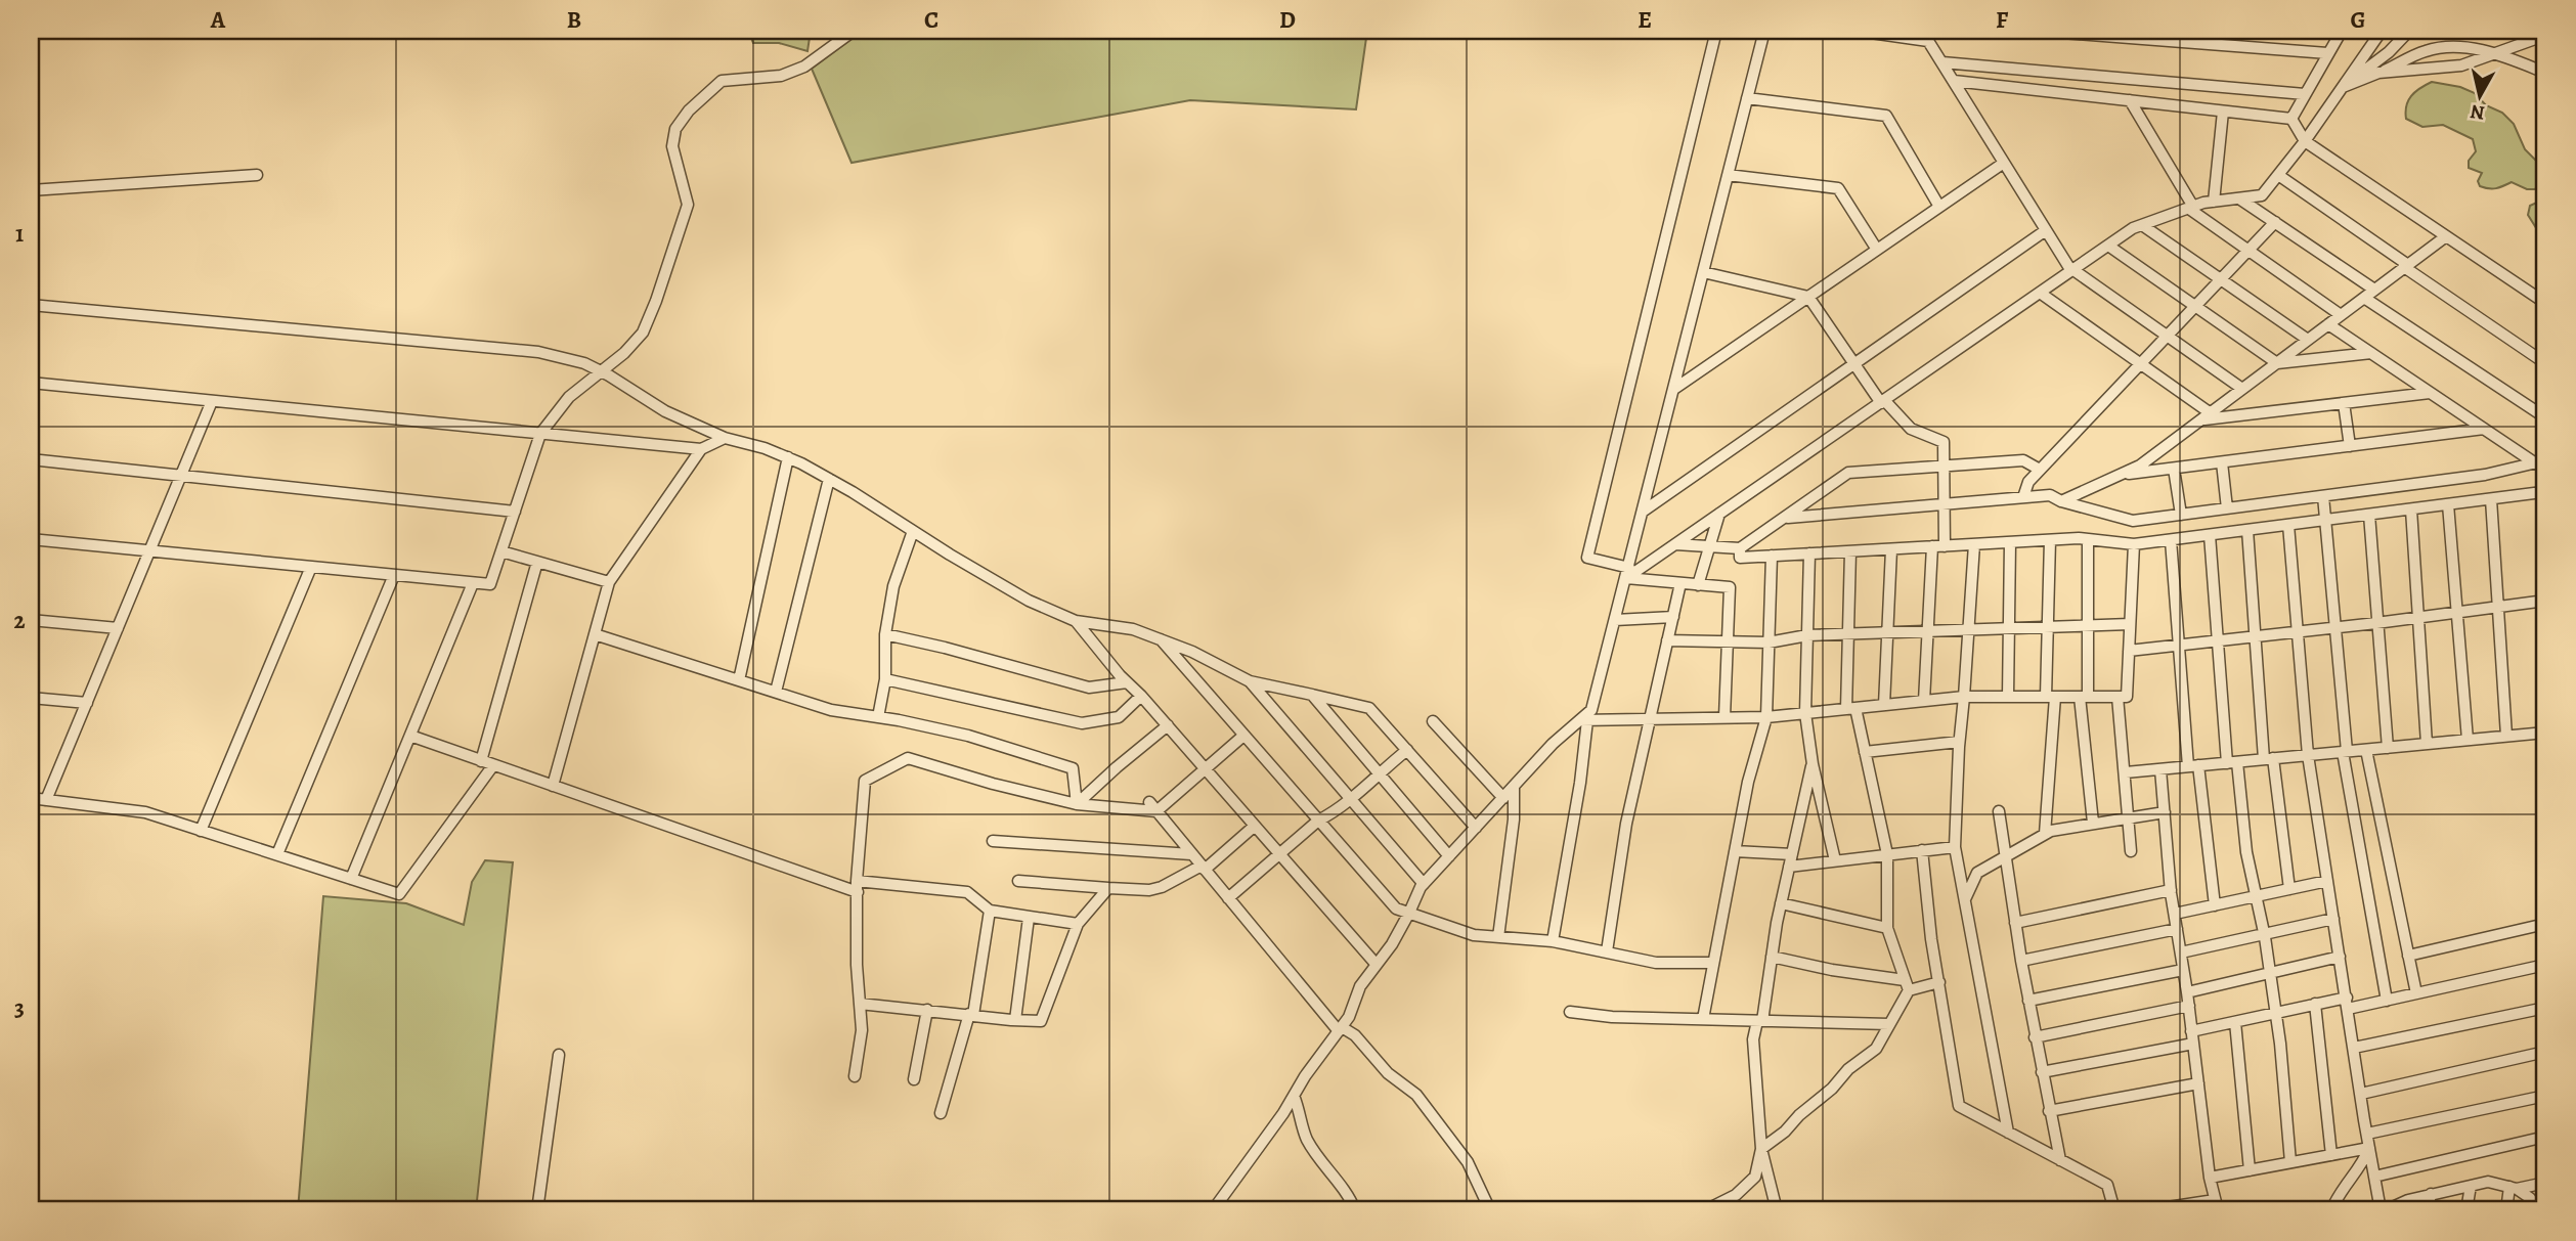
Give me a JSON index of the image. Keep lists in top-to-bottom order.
{
  "north": "bottom",
  "grid": {
    "columns": [
      "A",
      "B",
      "C",
      "D",
      "E",
      "F",
      "G"
    ],
    "rows": ["1", "2", "3"]
  }
}
